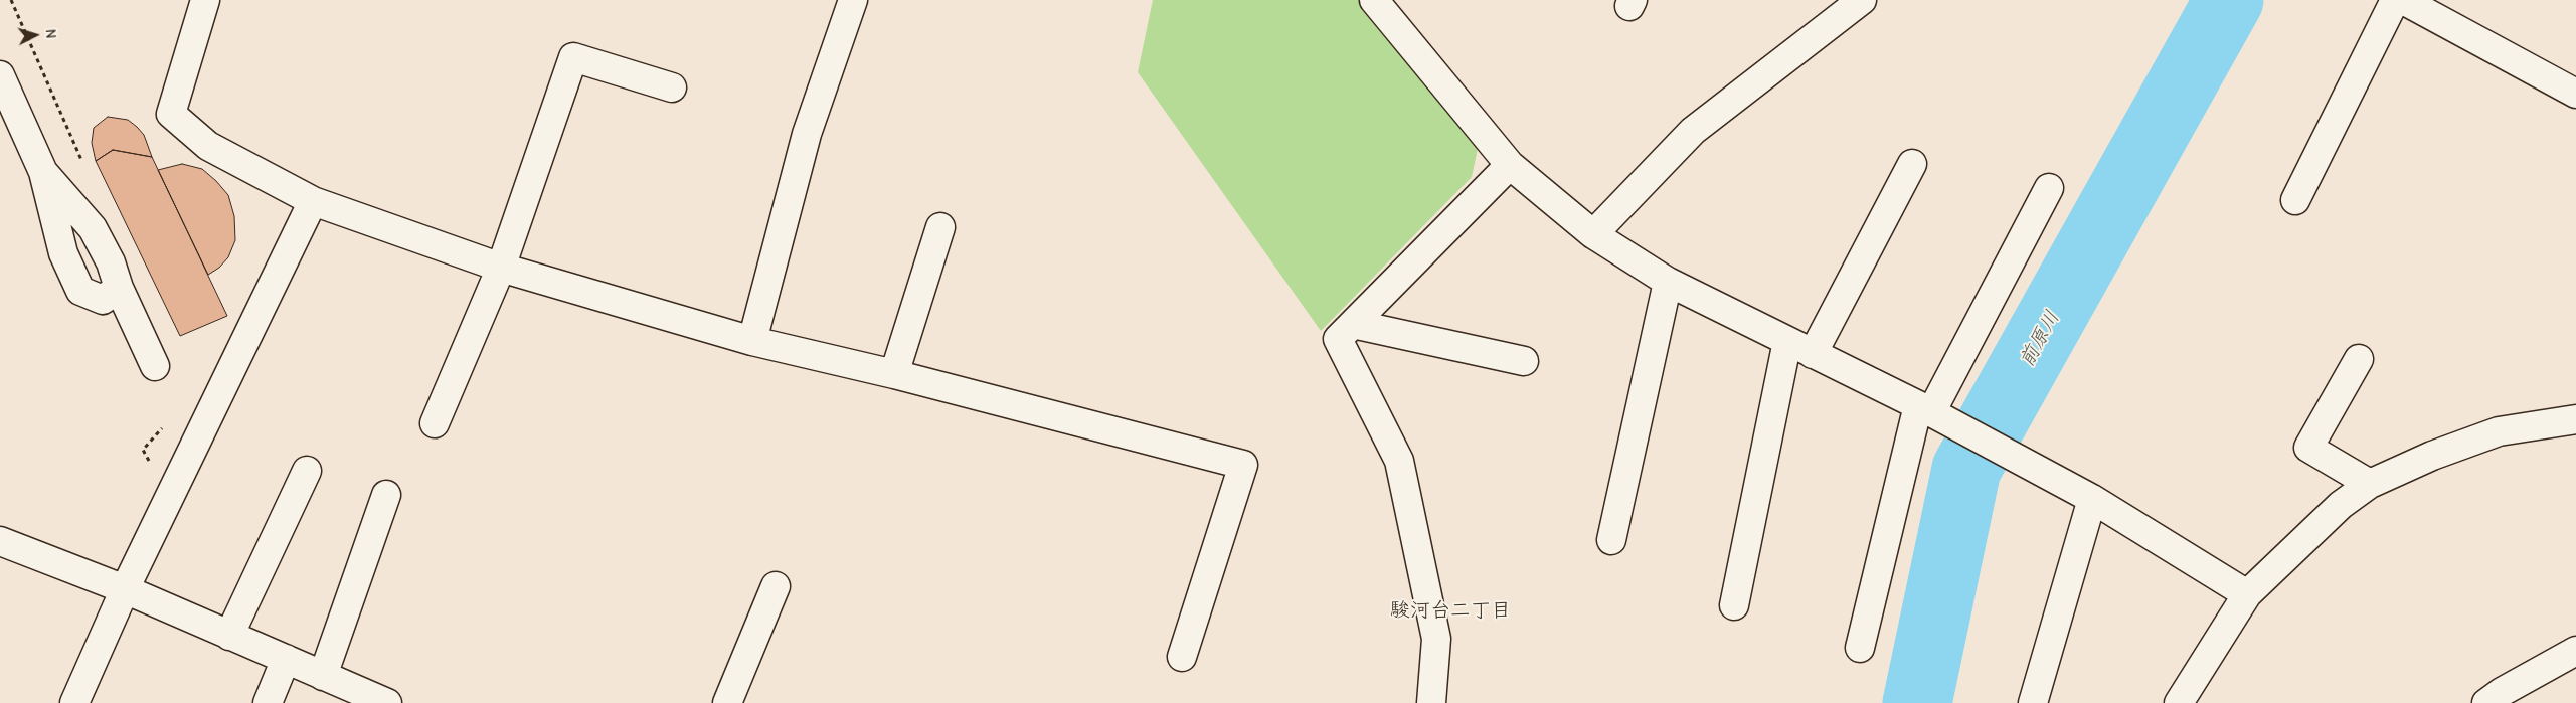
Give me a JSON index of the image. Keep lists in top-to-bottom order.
{
  "districts": ["駿河台二丁目"],
  "water": ["前原川"],
  "north": "right"
}
